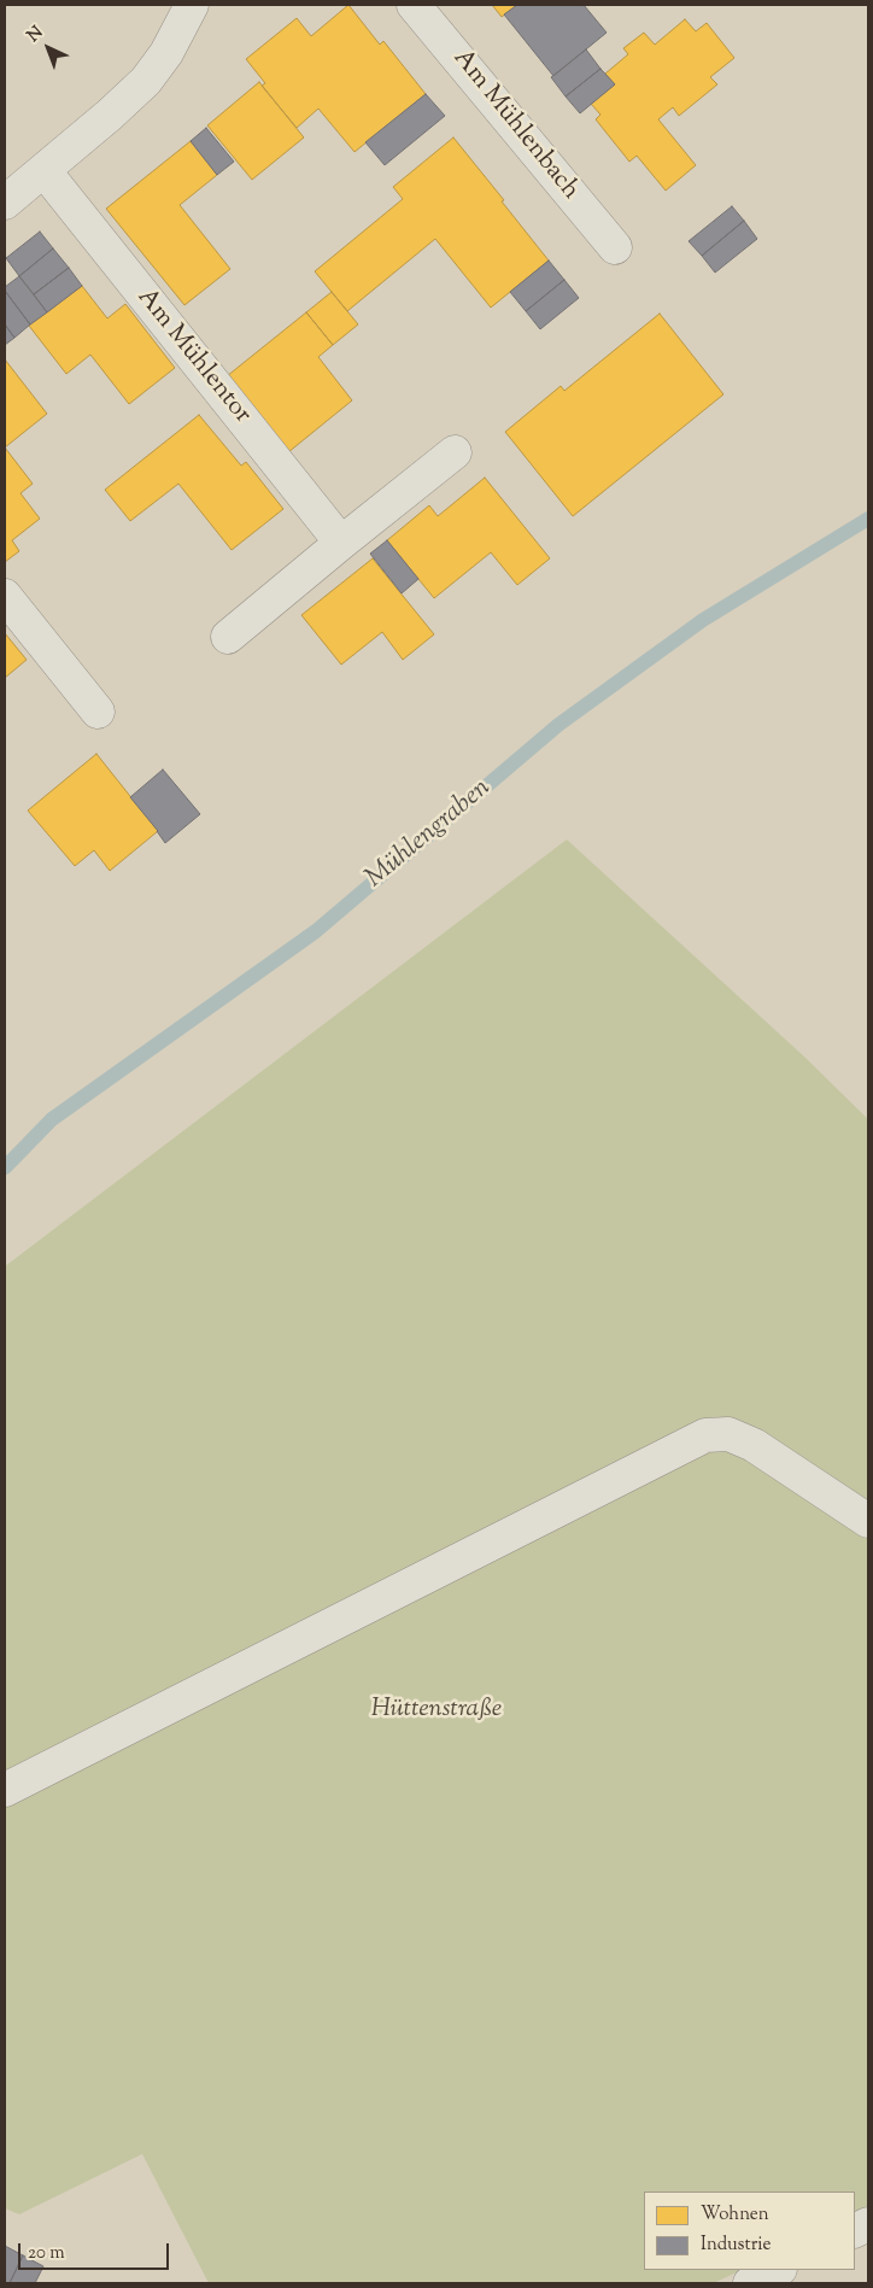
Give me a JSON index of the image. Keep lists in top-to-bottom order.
{
  "streets": {
    "street": ["Am Mühlenbach", "Am Mühlentor"]
  },
  "water": ["Mühlengraben"],
  "parks": ["Hüttenstraße"],
  "legend": ["Wohnen", "Industrie"],
  "scale_bar": "20 m",
  "north": "top left"
}
